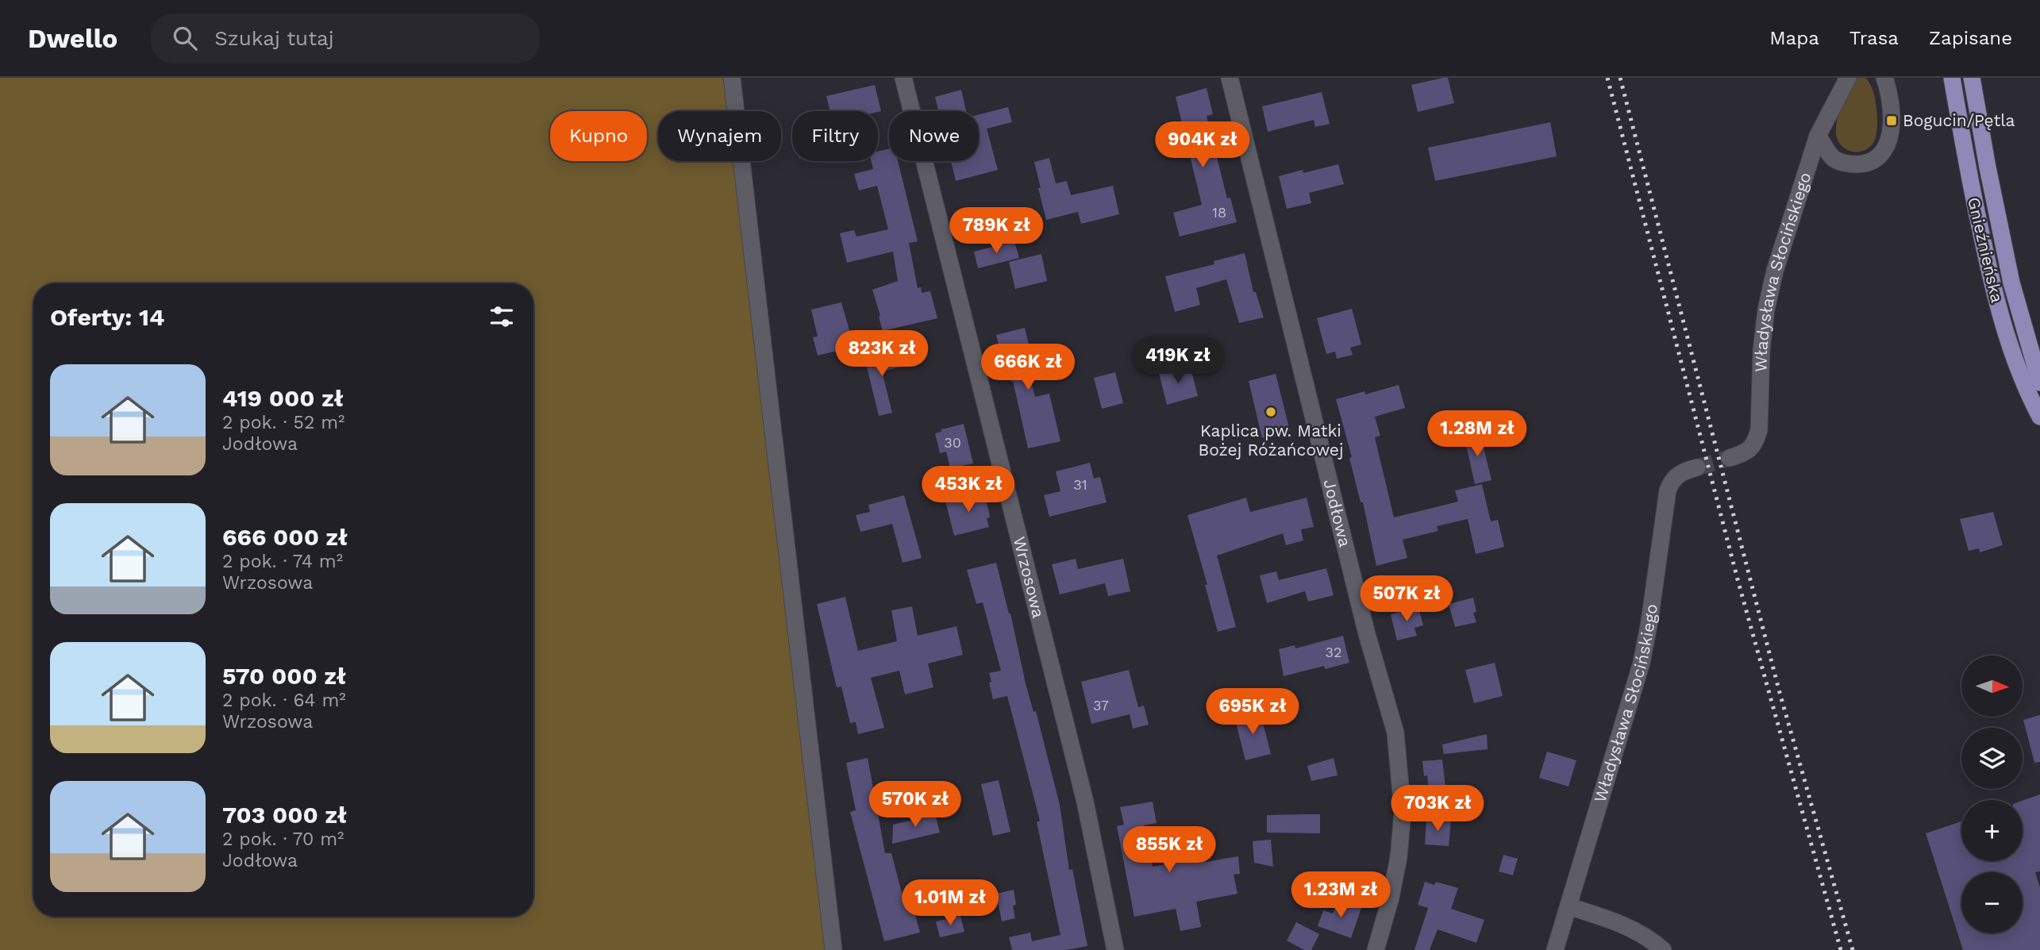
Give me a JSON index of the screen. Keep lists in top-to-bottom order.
{
  "streets": {
    "main road": ["Gnieźnieńska"],
    "street": ["Władysława Słocińskiego", "Jodłowa", "Wrzosowa"]
  },
  "places": {
    "transit": ["Bogucin/Pętla"],
    "other": ["Kaplica pw. Matki Bożej Różańcowej"]
  },
  "house_numbers": [
    "18",
    "30",
    "31",
    "32",
    "37"
  ],
  "north": "right",
  "page": {
    "header": "Dwello",
    "search": "Szukaj tutaj",
    "nav": ["Mapa", "Trasa", "Zapisane"],
    "chip": [
      "Kupno",
      "Wynajem",
      "Filtry",
      "Nowe"
    ],
    "price": [
      "904K zł",
      "789K zł",
      "823K zł",
      "419K zł",
      "666K zł",
      "1.28M zł",
      "453K zł",
      "507K zł",
      "695K zł",
      "570K zł",
      "703K zł",
      "855K zł",
      "1.23M zł",
      "1.01M zł"
    ],
    "heading": "Oferty: 14",
    "list": [
      {
        "name": "419 000 zł",
        "note": "2 pok. · 52 m² · Jodłowa"
      },
      {
        "name": "666 000 zł",
        "note": "2 pok. · 74 m² · Wrzosowa"
      },
      {
        "name": "570 000 zł",
        "note": "2 pok. · 64 m² · Wrzosowa"
      },
      {
        "name": "703 000 zł",
        "note": "2 pok. · 70 m² · Jodłowa"
      }
    ],
    "map_buttons": ["+", "−"]
  }
}
